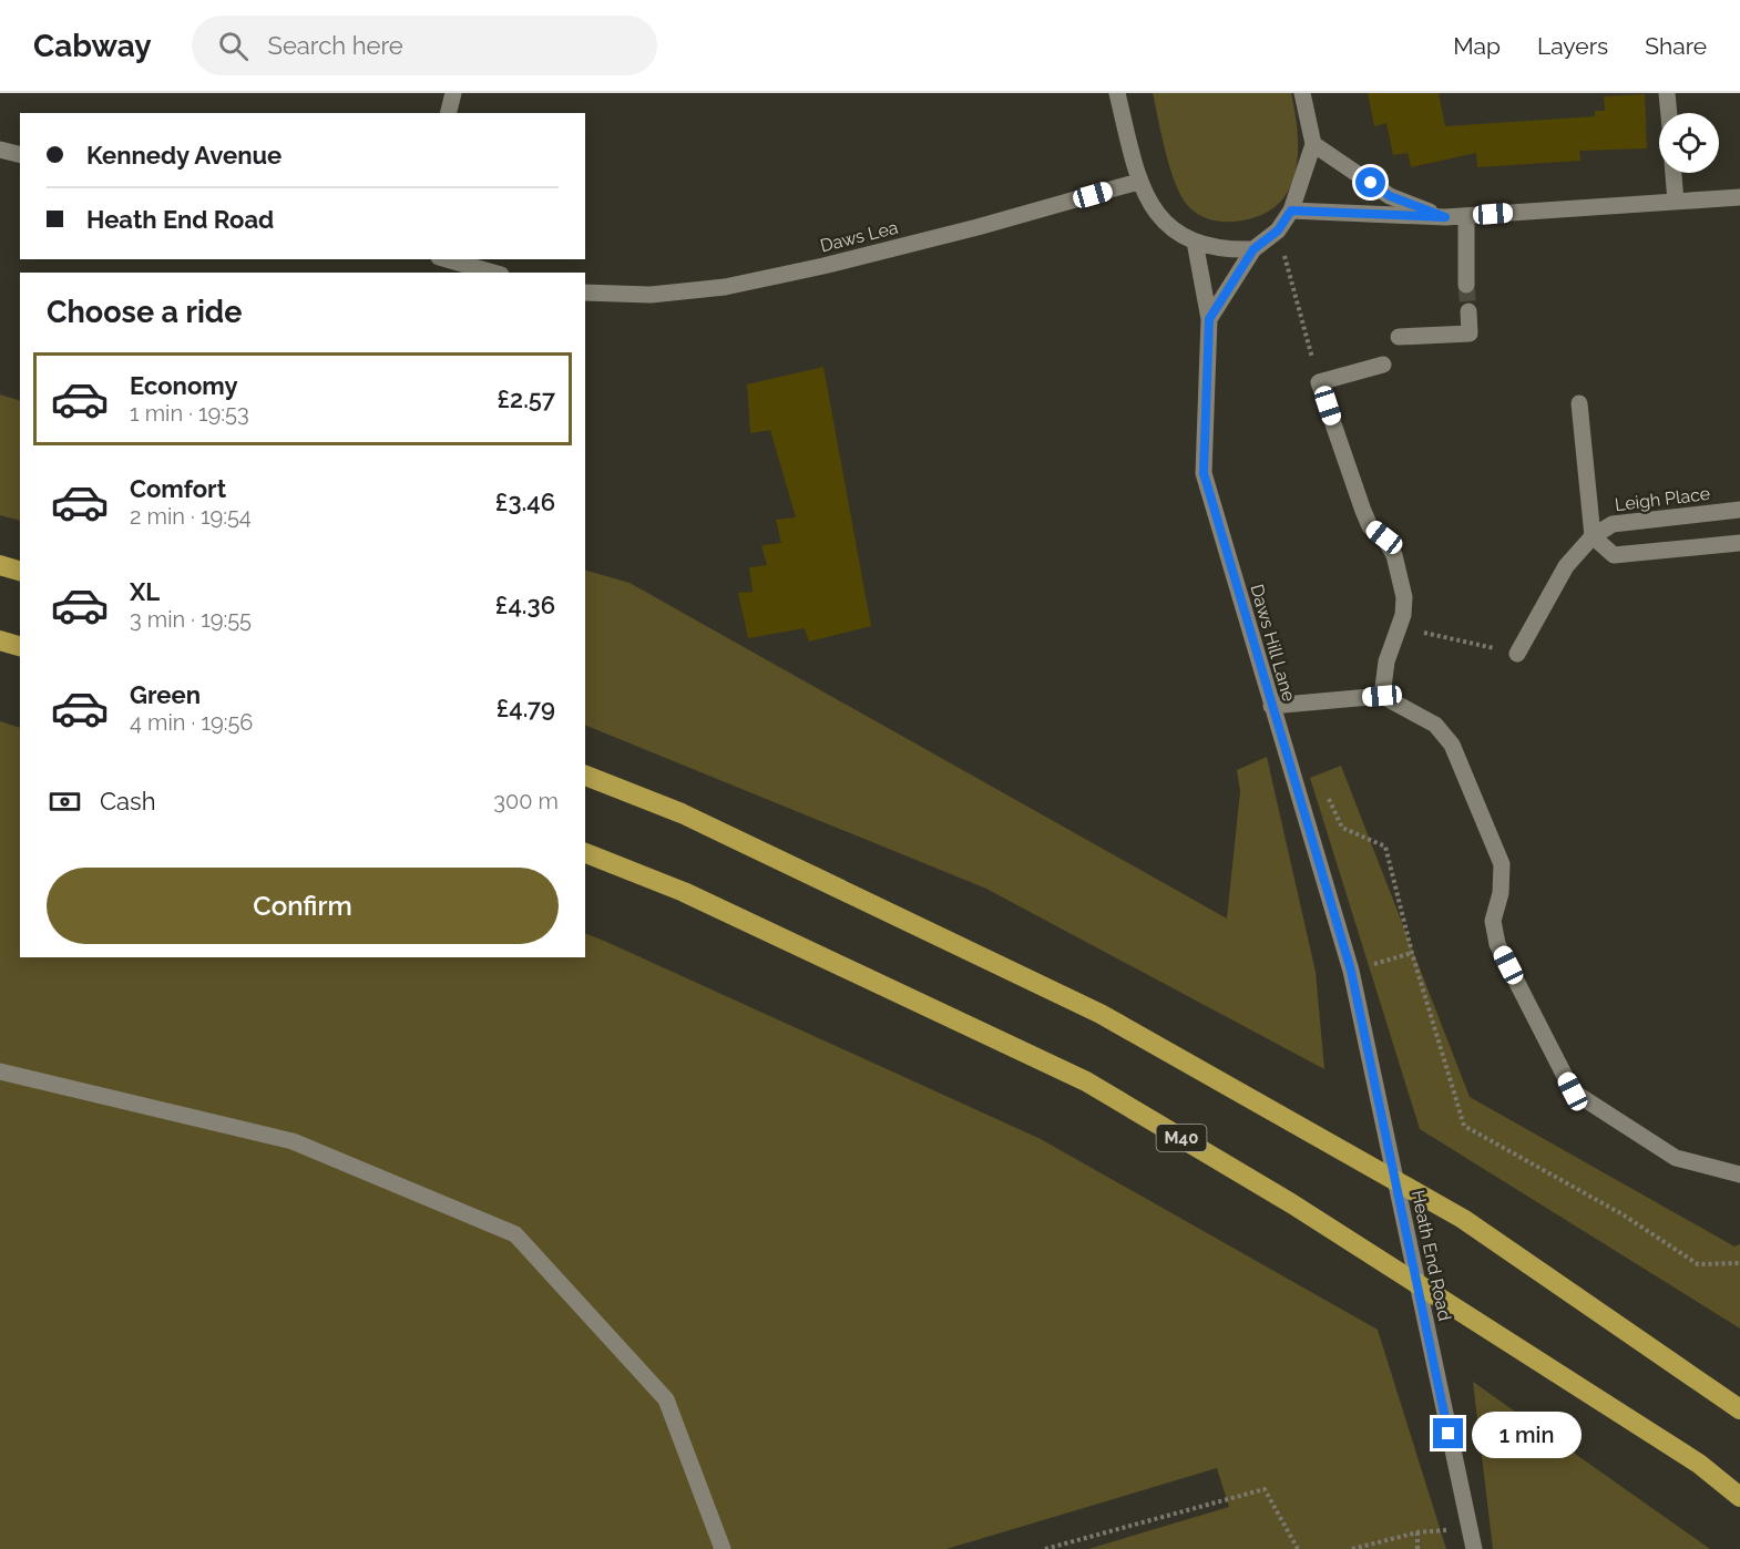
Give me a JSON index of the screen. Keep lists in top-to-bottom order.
{
  "streets": {
    "highway": ["M40"],
    "street": [
      "Daws Lea",
      "Leigh Place",
      "Daws Hill Lane",
      "Heath End Road"
    ]
  },
  "crossings": [
    ["Daws Hill Lane", "Heath End Road"]
  ],
  "page": {
    "header": "Cabway",
    "search": "Search here",
    "nav": ["Map", "Layers", "Share"],
    "banner": ["Kennedy Avenue", "Heath End Road"],
    "heading": "Choose a ride",
    "list": [
      {
        "name": "Economy",
        "note": "1 min · 19:53",
        "value": "£2.57"
      },
      {
        "name": "Comfort",
        "note": "2 min · 19:54",
        "value": "£3.46"
      },
      {
        "name": "XL",
        "note": "3 min · 19:55",
        "value": "£4.36"
      },
      {
        "name": "Green",
        "note": "4 min · 19:56",
        "value": "£4.79"
      }
    ],
    "pay": ["Cash", "300 m"],
    "buttons": "Confirm",
    "bubble": "1 min"
  }
}
